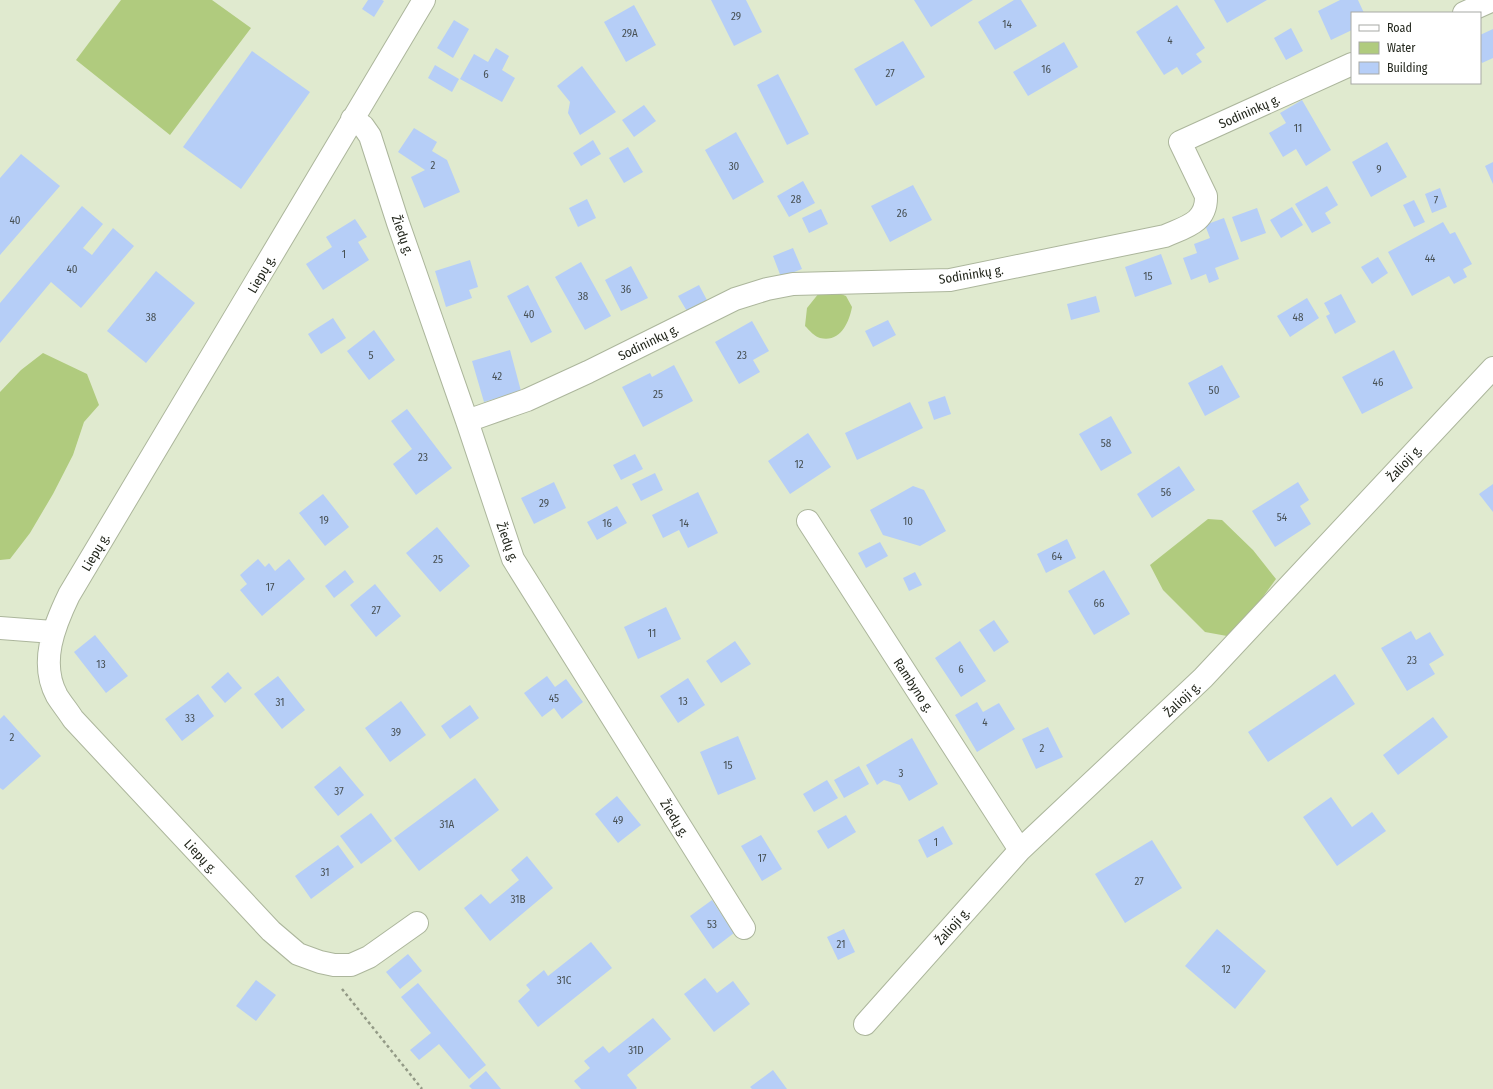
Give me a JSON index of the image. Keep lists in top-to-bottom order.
{
  "streets": {
    "street": [
      "Sodininkų g.",
      "Žiedų g.",
      "Liepų g.",
      "Žalioji g.",
      "Rambyno g."
    ]
  },
  "crossings": [
    ["Sodininkų g.", "Žiedų g."],
    ["Žiedų g.", "Liepų g."],
    ["Žalioji g.", "Rambyno g."]
  ],
  "house_numbers": [
    "29",
    "14",
    "29A",
    "4",
    "16",
    "27",
    "6",
    "11",
    "2",
    "30",
    "9",
    "28",
    "7",
    "26",
    "40",
    "1",
    "44",
    "40",
    "15",
    "36",
    "38",
    "40",
    "38",
    "48",
    "5",
    "23",
    "42",
    "46",
    "50",
    "25",
    "58",
    "23",
    "12",
    "56",
    "29",
    "54",
    "19",
    "10",
    "16",
    "14",
    "64",
    "25",
    "17",
    "66",
    "27",
    "11",
    "23",
    "13",
    "6",
    "45",
    "13",
    "31",
    "33",
    "4",
    "39",
    "2",
    "2",
    "15",
    "3",
    "37",
    "49",
    "31A",
    "1",
    "17",
    "31",
    "27",
    "31B",
    "53",
    "21",
    "12",
    "31C",
    "31D"
  ],
  "legend": ["Road", "Water", "Building"]
}
